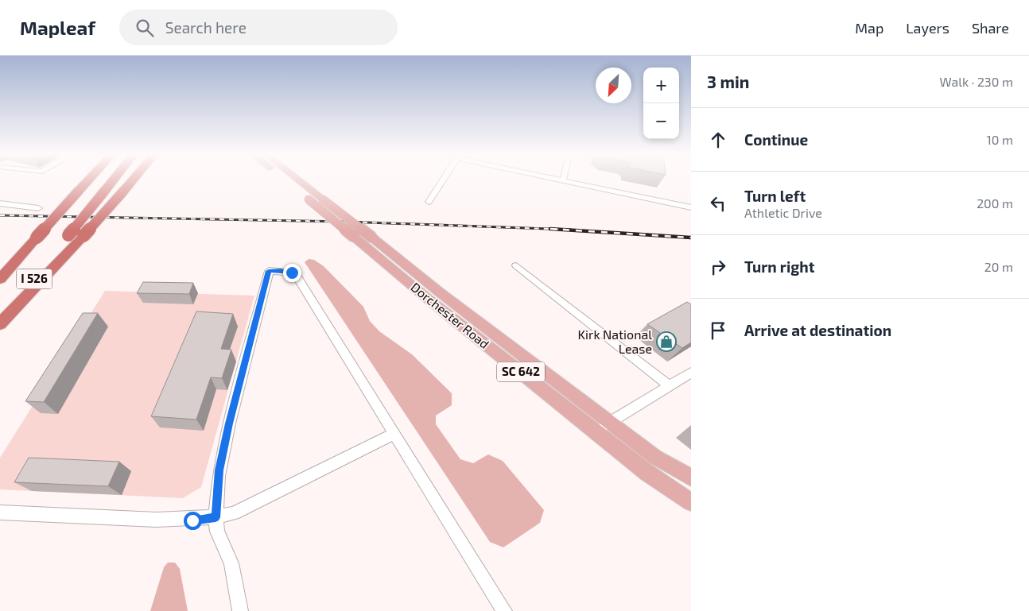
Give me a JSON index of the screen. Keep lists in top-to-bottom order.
{
  "streets": {
    "highway": ["I 526"],
    "main road": ["Dorchester Road", "SC 642"]
  },
  "places": {
    "shop": ["Kirk National Lease"]
  },
  "north": "bottom left",
  "page": {
    "header": "Mapleaf",
    "search": "Search here",
    "nav": ["Map", "Layers", "Share"],
    "heading": ["3 min", "Walk · 230 m"],
    "map_buttons": ["+", "−"],
    "list": [
      ["Continue", "10 m"],
      ["Turn left", "Athletic Drive", "200 m"],
      ["Turn right", "20 m"],
      "Arrive at destination"
    ]
  }
}
